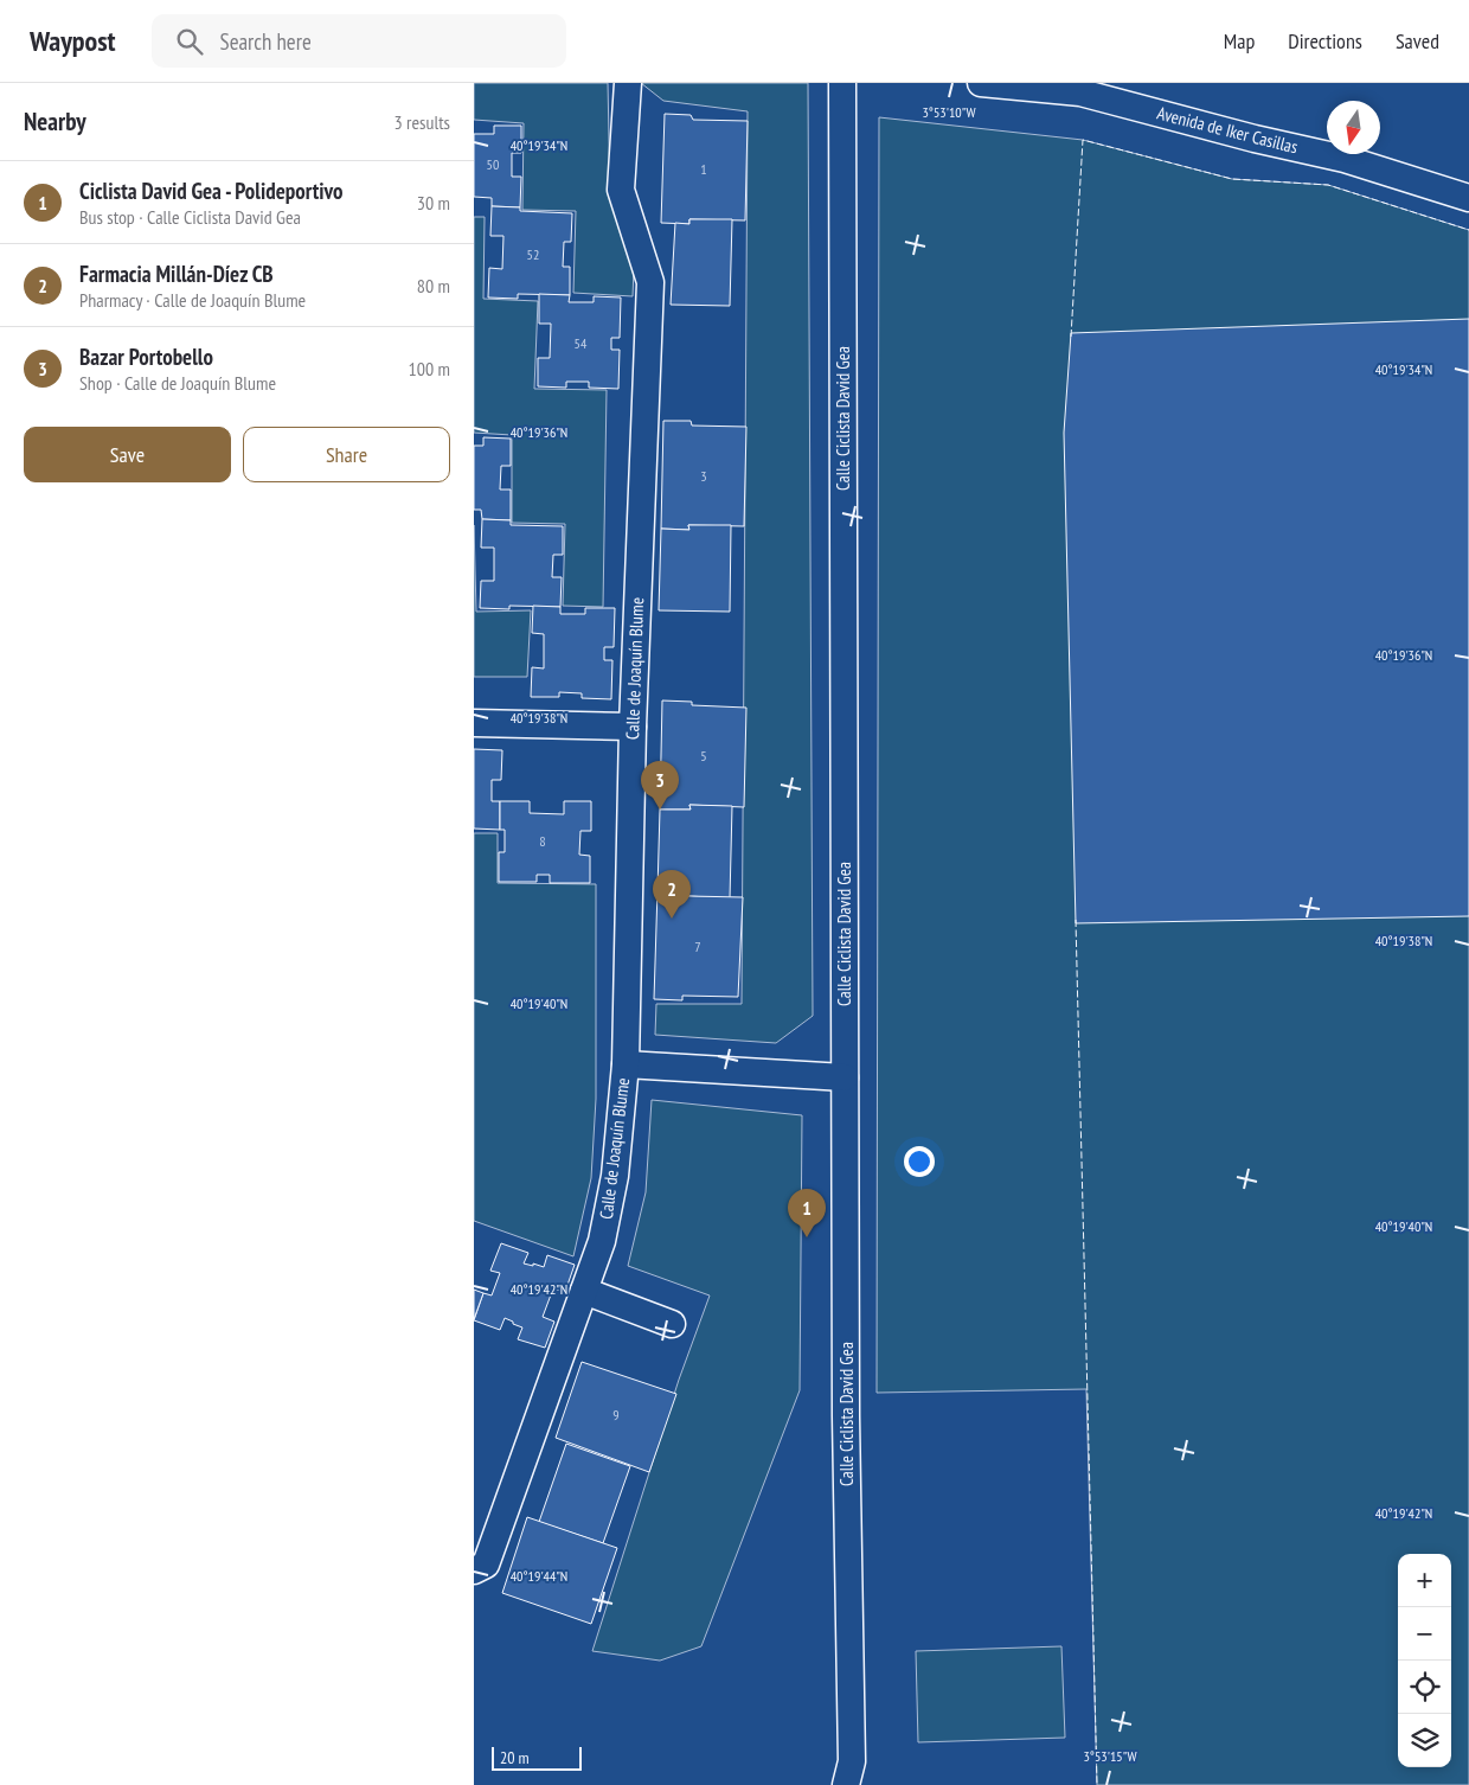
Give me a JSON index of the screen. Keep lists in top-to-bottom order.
{
  "streets": {
    "street": ["Avenida de Iker Casillas", "Calle Ciclista David Gea", "Calle de Joaquín Blume"]
  },
  "house_numbers": [
    "50",
    "1",
    "52",
    "54",
    "3",
    "5",
    "8",
    "7",
    "9"
  ],
  "scale_bar": "20 m",
  "north": "bottom",
  "page": {
    "header": "Waypost",
    "search": "Search here",
    "nav": ["Map", "Directions", "Saved"],
    "heading": ["Nearby", "3 results"],
    "list": [
      {
        "mark": "1",
        "name": "Ciclista David Gea - Polideportivo",
        "note": "Bus stop · Calle Ciclista David Gea",
        "value": "30 m"
      },
      {
        "mark": "2",
        "name": "Farmacia Millán-Díez CB",
        "note": "Pharmacy · Calle de Joaquín Blume",
        "value": "80 m"
      },
      {
        "mark": "3",
        "name": "Bazar Portobello",
        "note": "Shop · Calle de Joaquín Blume",
        "value": "100 m"
      }
    ],
    "buttons": ["Save", "Share"],
    "pins": ["3", "2", "1"],
    "map_buttons": ["+", "−"],
    "scale": "20 m"
  },
  "coordinates": [
    "3°53'10\"W",
    "40°19'34\"N",
    "40°19'36\"N",
    "40°19'38\"N",
    "40°19'40\"N",
    "40°19'42\"N",
    "40°19'44\"N",
    "3°53'15\"W"
  ]
}
